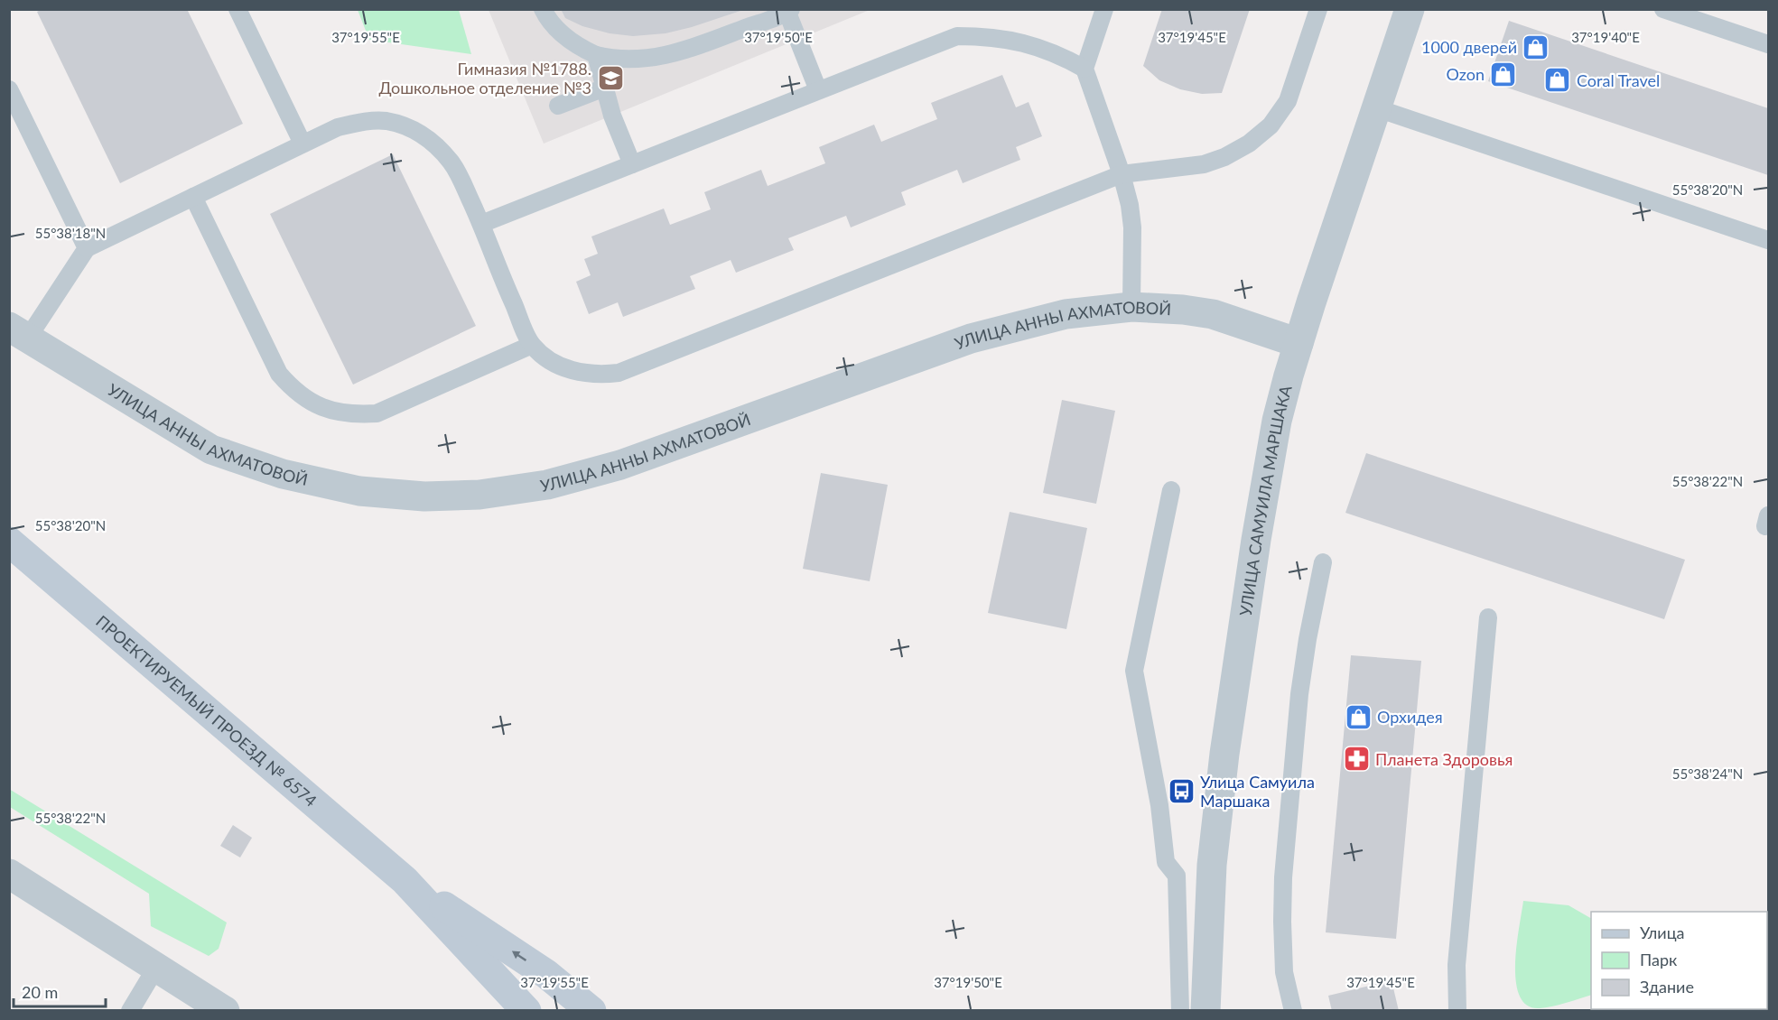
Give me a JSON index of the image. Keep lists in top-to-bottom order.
{
  "streets": {
    "main road": ["ПРОЕКТИРУЕМЫЙ ПРОЕЗД № 6574"],
    "street": ["УЛИЦА АННЫ АХМАТОВОЙ", "УЛИЦА САМУИЛА МАРШАКА"]
  },
  "crossings": [
    ["УЛИЦА АННЫ АХМАТОВОЙ", "УЛИЦА САМУИЛА МАРШАКА"]
  ],
  "places": {
    "shop": [
      "1000 дверей",
      "Ozon",
      "Coral Travel",
      "Орхидея"
    ],
    "school or university": ["Гимназия №1788. Дошкольное отделение №3"],
    "pharmacy": ["Планета Здоровья"],
    "bus stop": ["Улица Самуила Маршака"]
  },
  "legend": ["Улица", "Парк", "Здание"],
  "scale_bar": "20 m",
  "coordinates": [
    "37°19'55\"E",
    "37°19'50\"E",
    "37°19'45\"E",
    "37°19'40\"E",
    "55°38'20\"N",
    "55°38'18\"N",
    "55°38'22\"N",
    "55°38'24\"N"
  ]
}
